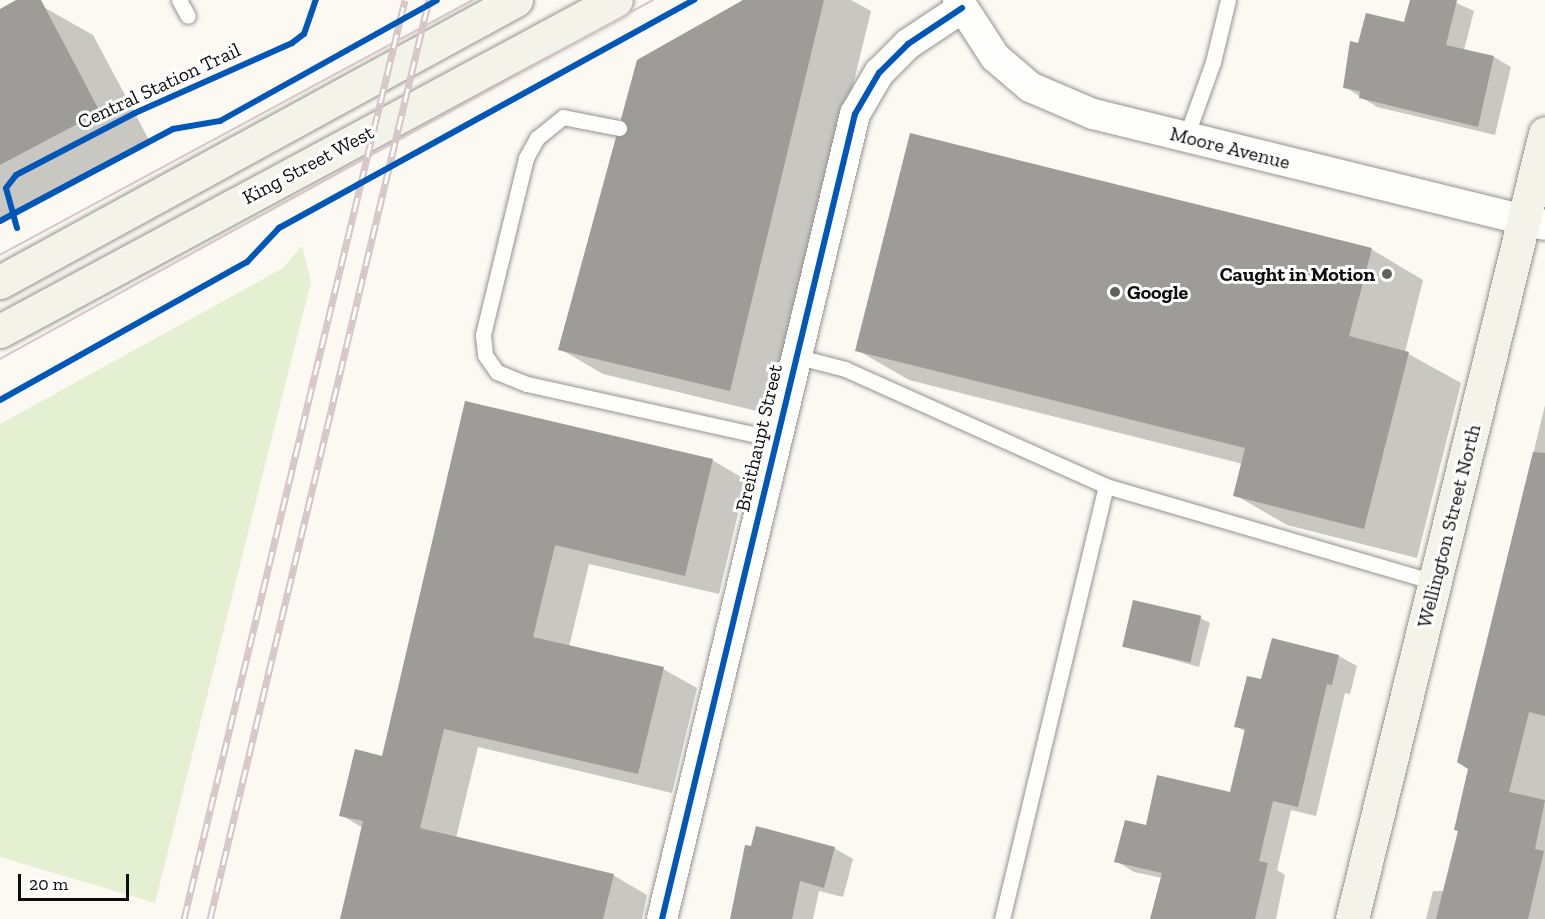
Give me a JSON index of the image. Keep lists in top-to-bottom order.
{
  "streets": {
    "main road": ["King Street West", "Wellington Street North"],
    "street": ["Moore Avenue", "Breithaupt Street"],
    "cycle path": ["Central Station Trail"]
  },
  "crossings": [
    ["Moore Avenue", "Breithaupt Street"],
    ["Moore Avenue", "Wellington Street North"]
  ],
  "places": ["Caught in Motion", "Google"],
  "scale_bar": "20 m"
}
